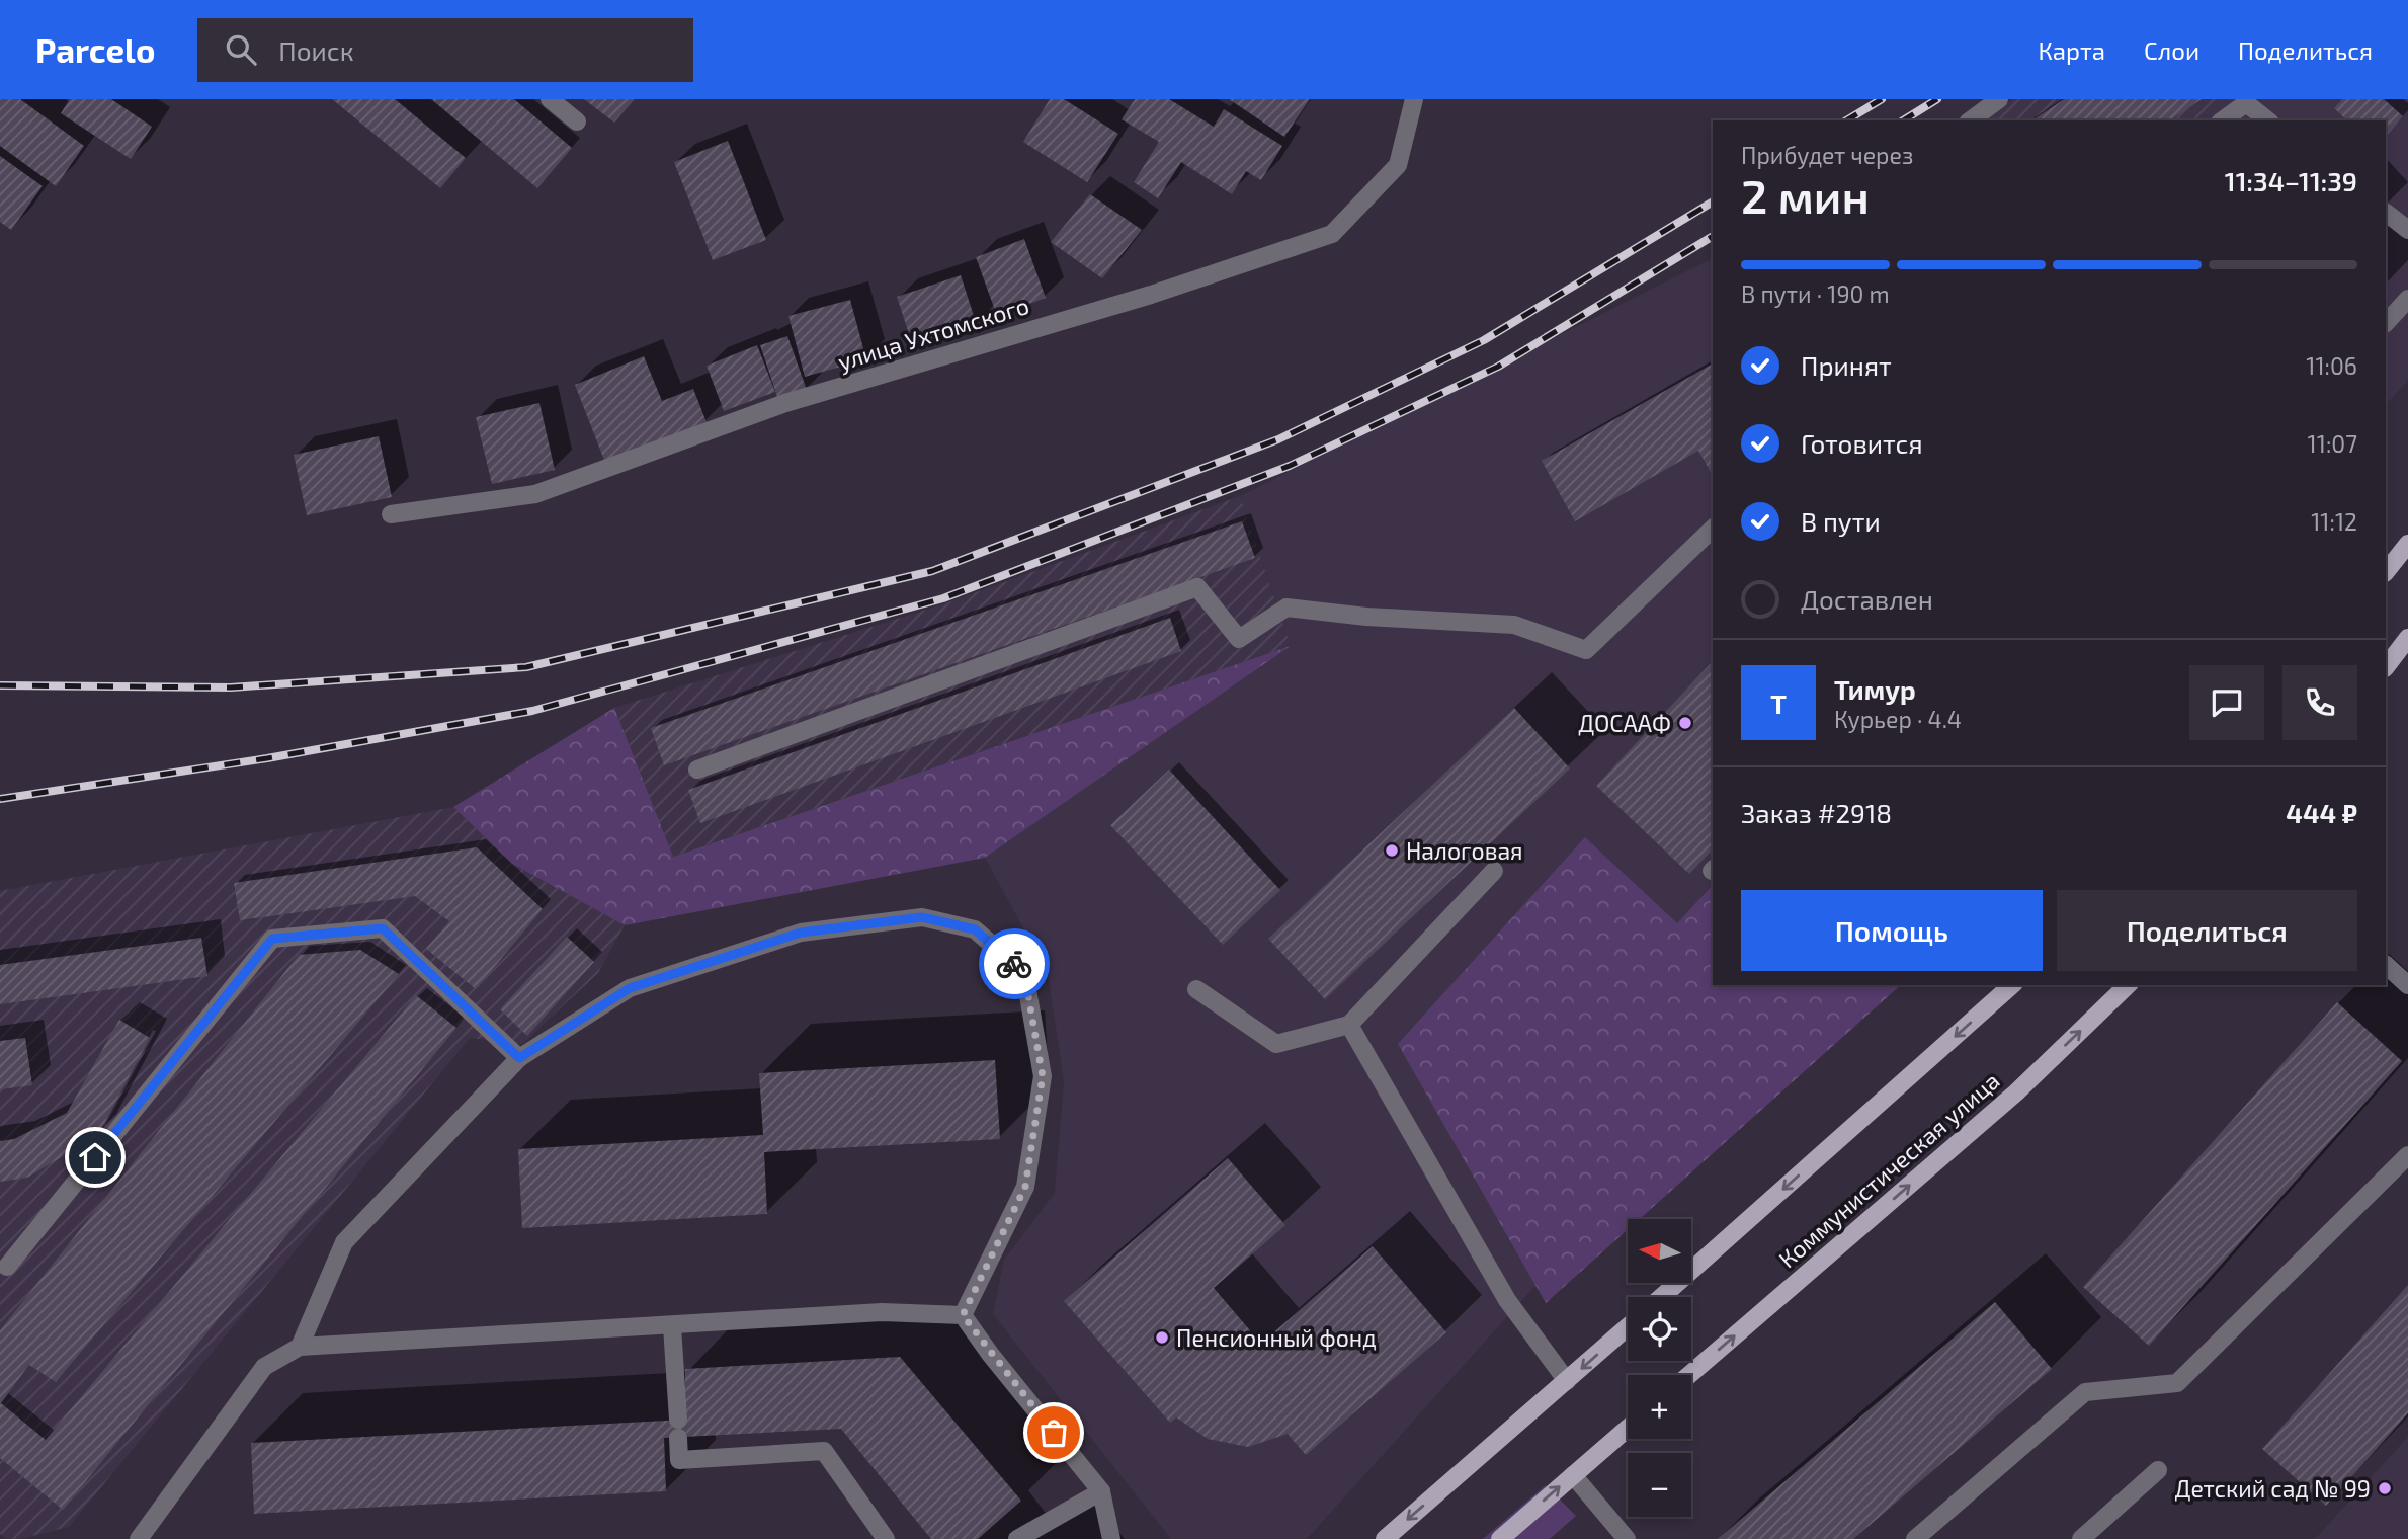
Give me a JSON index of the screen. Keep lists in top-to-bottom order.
{
  "streets": {
    "main road": ["Коммунистическая улица"],
    "street": ["улица Ухтомского"]
  },
  "places": [
    "ДОСААФ",
    "Налоговая",
    "Пенсионный фонд",
    "Детский сад № 99"
  ],
  "north": "left",
  "page": {
    "header": "Parcelo",
    "search": "Поиск",
    "nav": ["Карта", "Слои", "Поделиться"],
    "heading": ["2 мин", "Прибудет через", "11:34–11:39"],
    "panel": [
      "Тимур",
      "Курьер · 4.4",
      "Заказ #2918",
      "444 ₽"
    ],
    "bar": "В пути · 190 m",
    "list": [
      ["Принят", "11:06"],
      ["Готовится", "11:07"],
      ["В пути", "11:12"],
      "Доставлен"
    ],
    "round": "Т",
    "buttons": ["Помощь", "Поделиться"],
    "map_buttons": ["+", "−"]
  }
}
